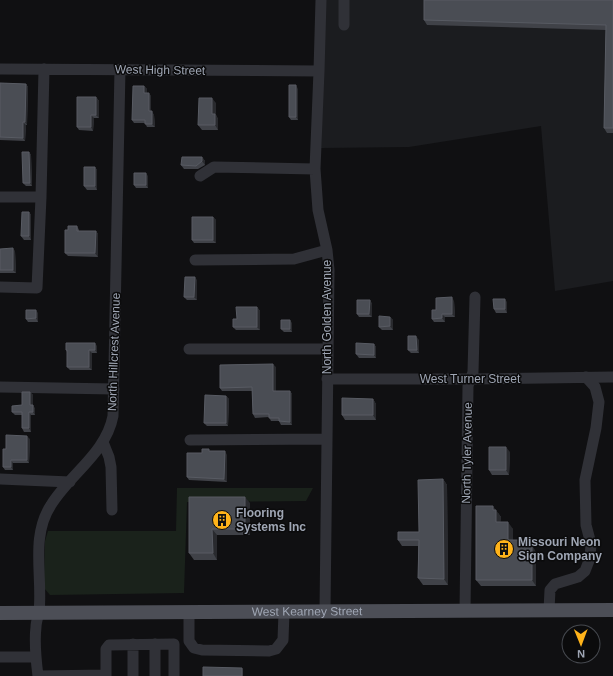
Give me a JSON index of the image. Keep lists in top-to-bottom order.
{
  "streets": {
    "main road": ["West Kearney Street"],
    "street": [
      "West High Street",
      "North Golden Avenue",
      "North Hillcrest Avenue",
      "West Turner Street",
      "North Tyler Avenue"
    ]
  },
  "crossings": [
    ["West High Street", "North Golden Avenue"],
    ["West High Street", "North Hillcrest Avenue"],
    ["North Golden Avenue", "West Turner Street"],
    ["North Golden Avenue", "West Kearney Street"],
    ["North Hillcrest Avenue", "West Kearney Street"],
    ["West Turner Street", "North Tyler Avenue"],
    ["North Tyler Avenue", "West Kearney Street"]
  ],
  "places": {
    "building": ["Flooring Systems Inc", "Missouri Neon Sign Company"]
  },
  "north": "bottom"
}
